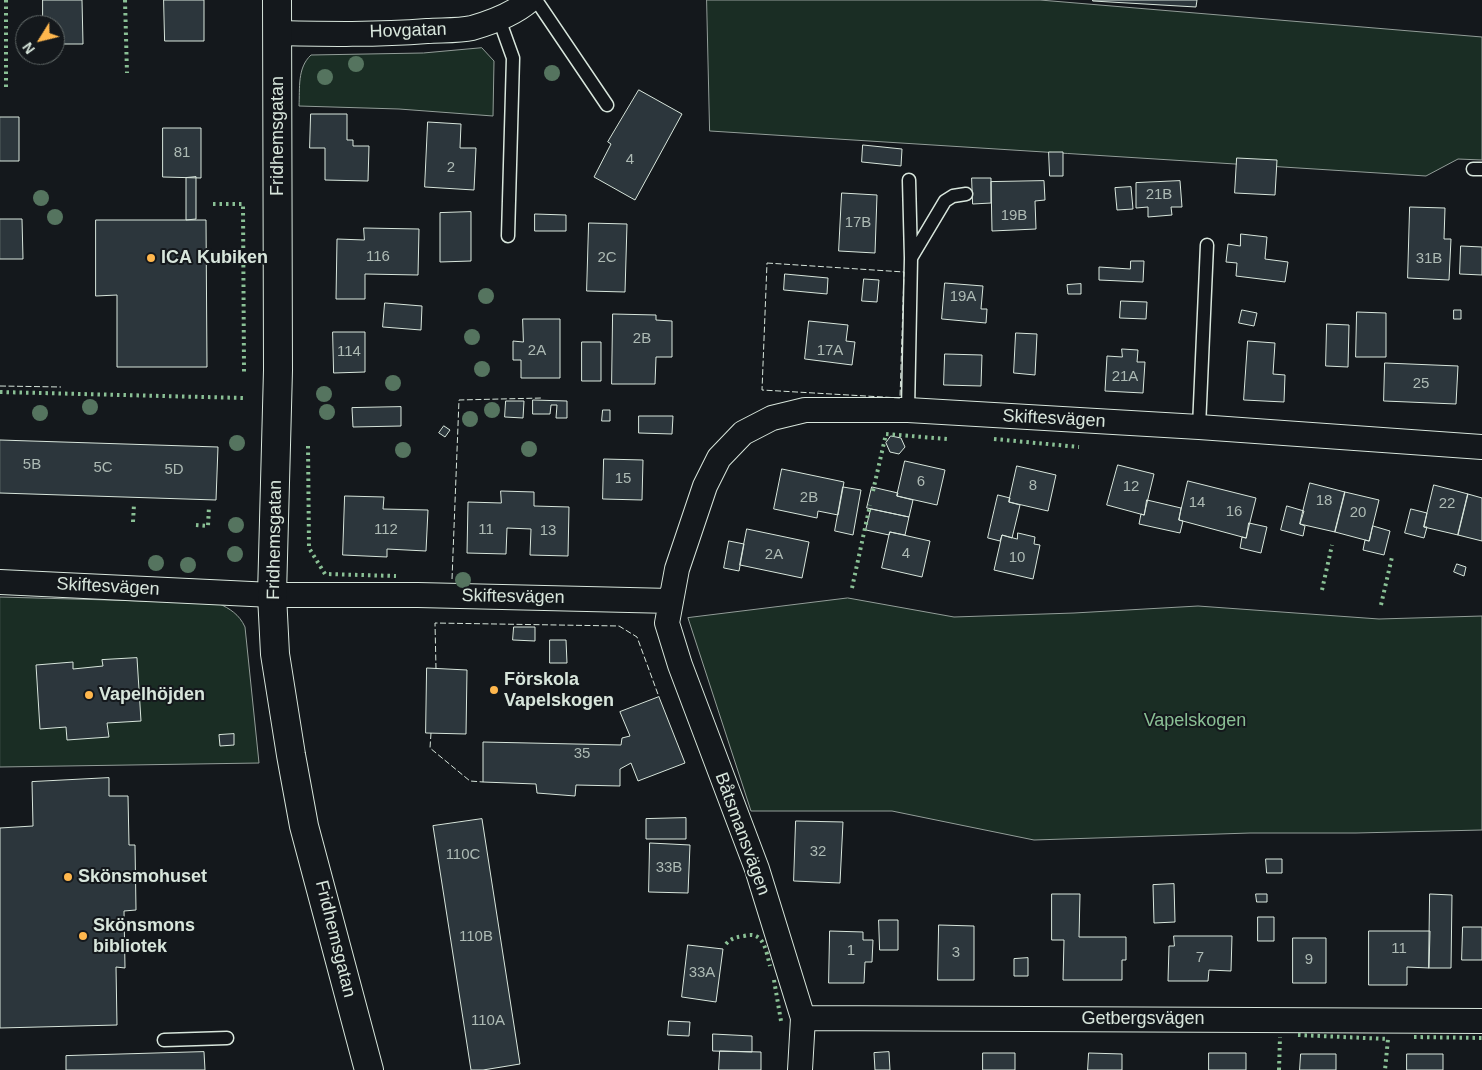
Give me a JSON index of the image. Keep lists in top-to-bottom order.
{
  "streets": {
    "street": [
      "Hovgatan",
      "Fridhemsgatan",
      "Skiftesvägen",
      "Båtsmansvägen",
      "Getbergsvägen"
    ]
  },
  "crossings": [
    ["Hovgatan", "Fridhemsgatan"],
    ["Fridhemsgatan", "Skiftesvägen"],
    ["Skiftesvägen", "Båtsmansvägen"],
    ["Båtsmansvägen", "Getbergsvägen"]
  ],
  "parks": ["Vapelskogen"],
  "places": [
    "ICA Kubiken",
    "Förskola Vapelskogen",
    "Vapelhöjden",
    "Skönsmohuset",
    "Skönsmons bibliotek"
  ],
  "house_numbers": [
    "81",
    "4",
    "2",
    "21B",
    "19B",
    "17B",
    "116",
    "2C",
    "31B",
    "19A",
    "2B",
    "2A",
    "17A",
    "114",
    "21A",
    "25",
    "5B",
    "5C",
    "5D",
    "15",
    "6",
    "8",
    "12",
    "2B",
    "18",
    "14",
    "22",
    "16",
    "20",
    "112",
    "11",
    "13",
    "4",
    "2A",
    "10",
    "35",
    "32",
    "110C",
    "33B",
    "110B",
    "11",
    "1",
    "3",
    "7",
    "9",
    "33A",
    "110A"
  ],
  "north": "bottom left"
}
